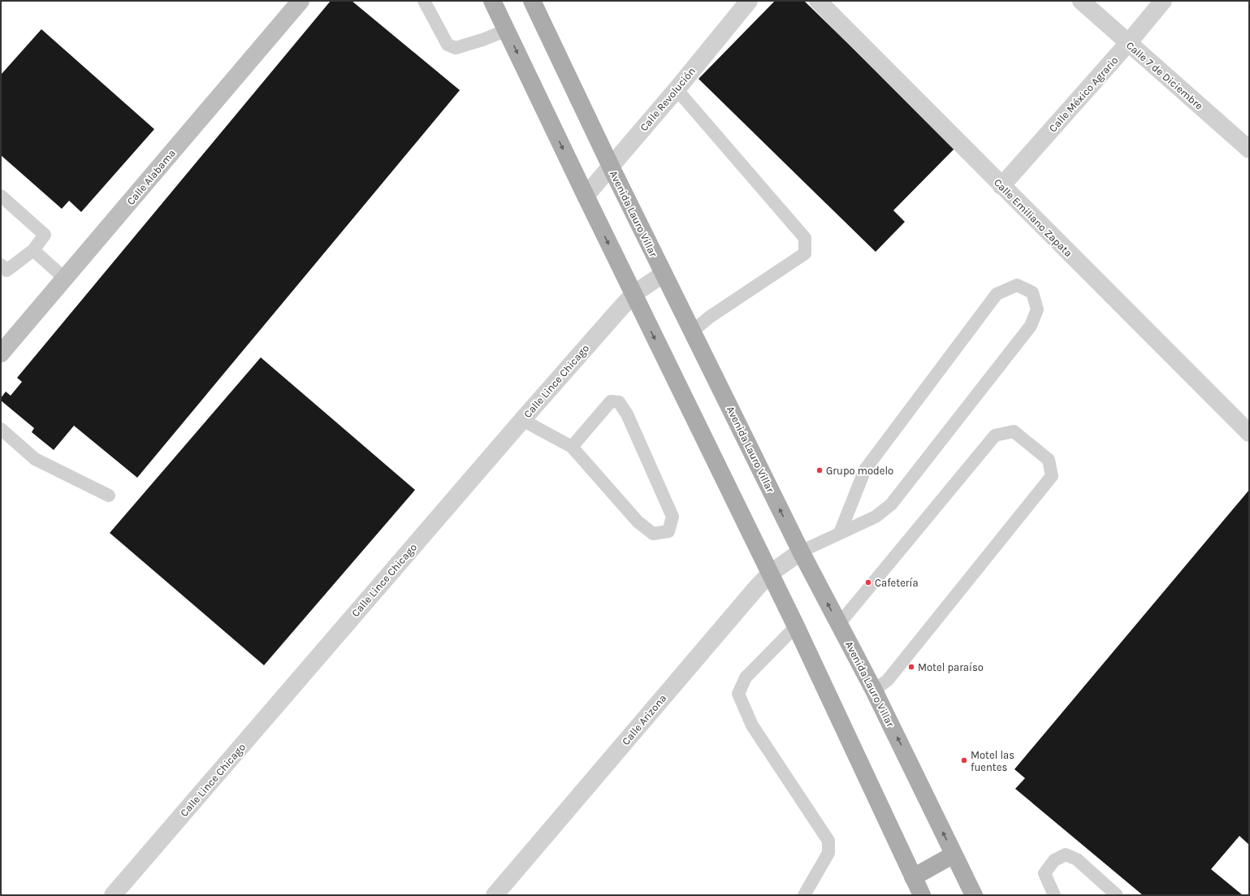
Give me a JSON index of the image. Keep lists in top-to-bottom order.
{
  "streets": {
    "main road": ["Calle Alabama", "Avenida Lauro Villar"],
    "street": [
      "Calle 7 de Diciembre",
      "Calle México Agrario",
      "Calle Revolución",
      "Calle Emiliano Zapata",
      "Calle Lince Chicago",
      "Calle Arizona"
    ]
  },
  "crossings": [
    ["Calle 7 de Diciembre", "Calle México Agrario"],
    ["Calle México Agrario", "Calle Emiliano Zapata"],
    ["Calle Revolución", "Avenida Lauro Villar"],
    ["Avenida Lauro Villar", "Calle Lince Chicago"],
    ["Avenida Lauro Villar", "Calle Arizona"]
  ],
  "places": [
    "Grupo modelo",
    "Cafetería",
    "Motel paraíso",
    "Motel las fuentes"
  ]
}
